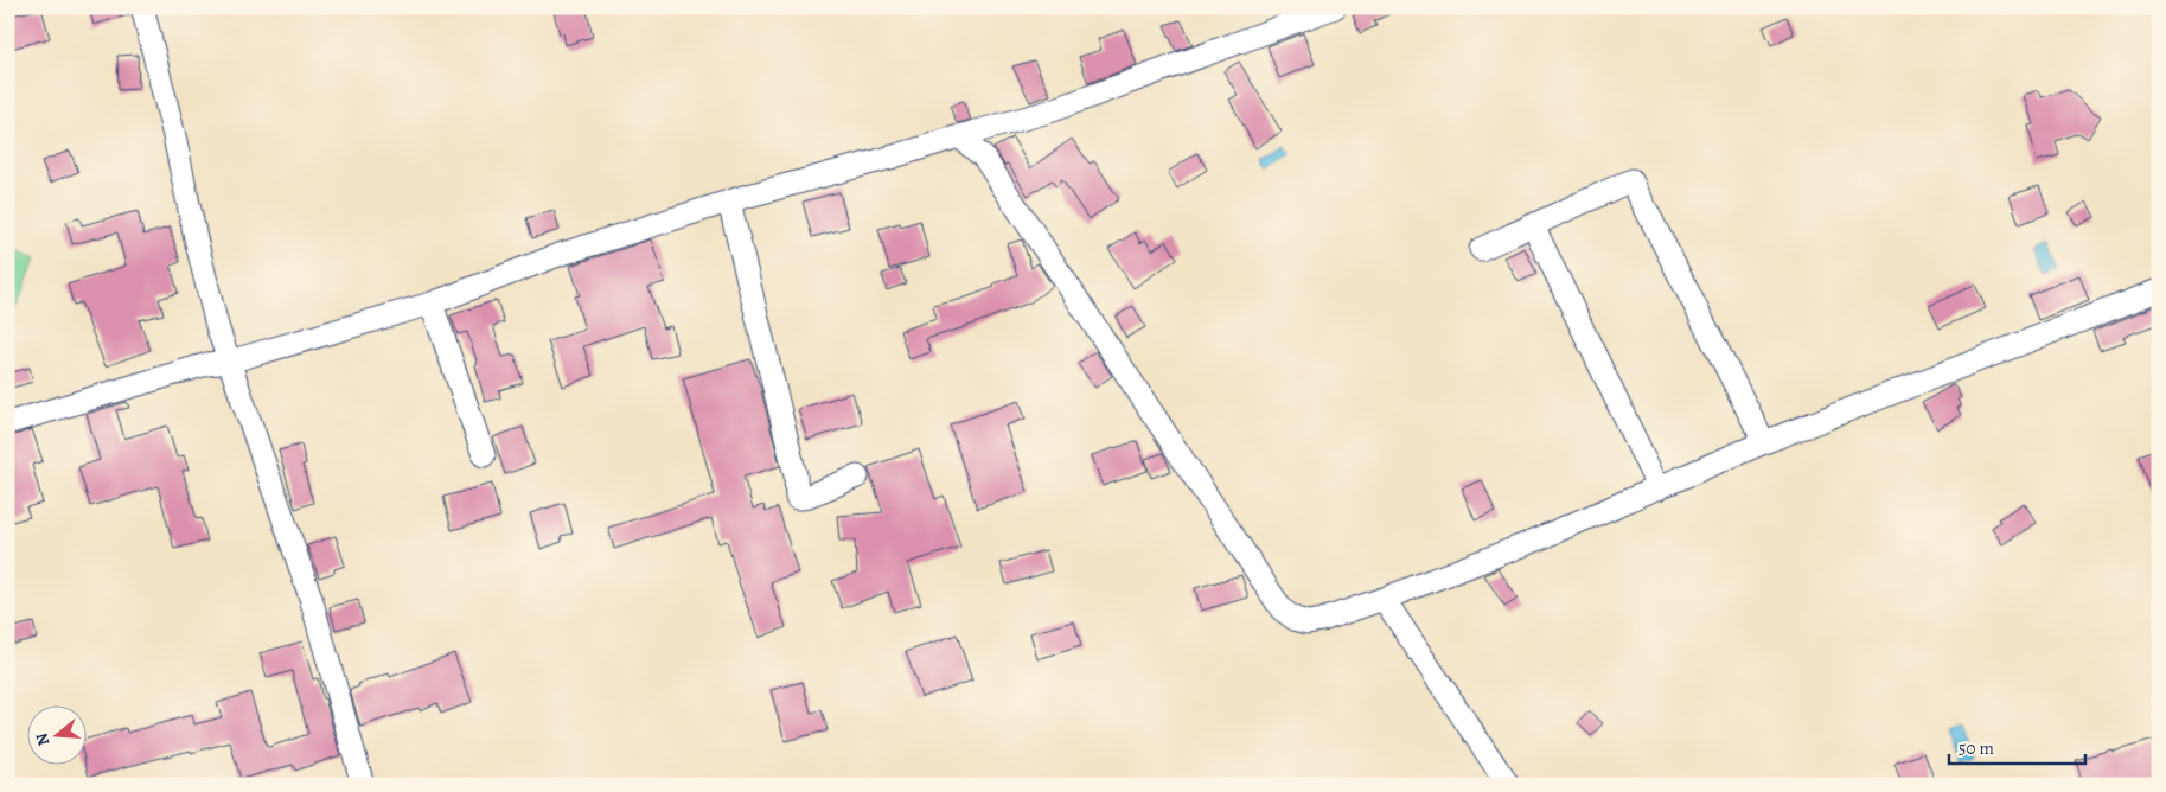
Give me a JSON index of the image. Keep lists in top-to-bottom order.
{
  "scale_bar": "50 m",
  "north": "left"
}
